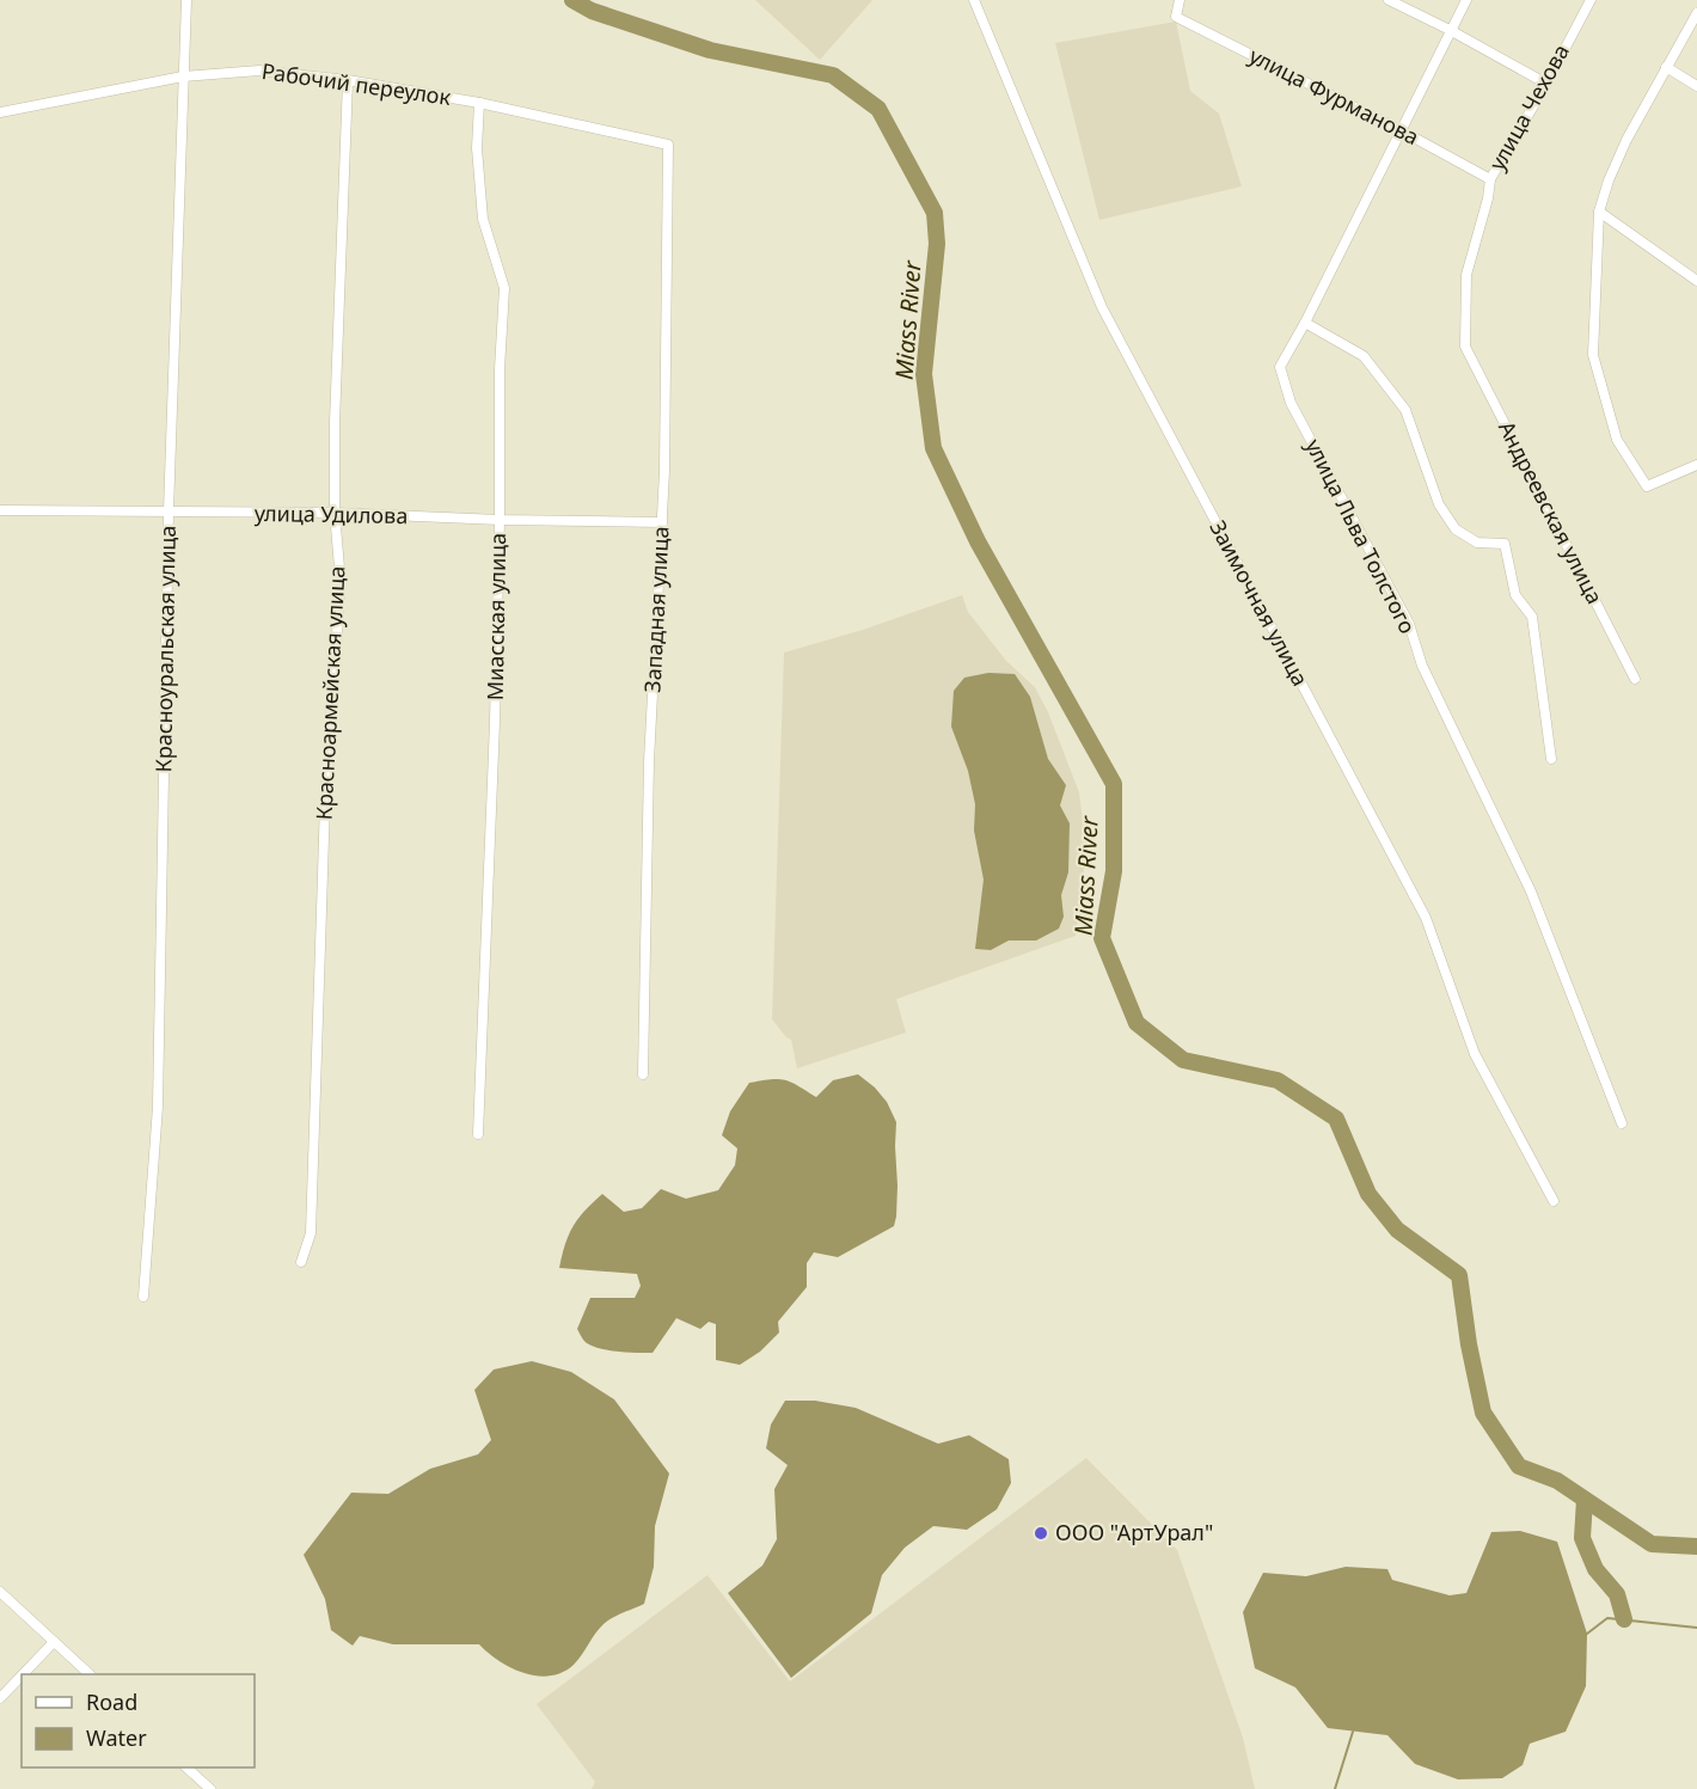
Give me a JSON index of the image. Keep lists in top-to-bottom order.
{
  "streets": {
    "street": [
      "Рабочий переулок",
      "улица Фурманова",
      "улица Чехова",
      "Андреевская улица",
      "улица Удилова",
      "улица Льва Толстого",
      "Заимочная улица",
      "Западная улица",
      "Миасская улица",
      "Красноуральская улица",
      "Красноармейская улица"
    ]
  },
  "crossings": [
    ["Рабочий переулок", "Западная улица"],
    ["Рабочий переулок", "Миасская улица"],
    ["Рабочий переулок", "Красноуральская улица"],
    ["Рабочий переулок", "Красноармейская улица"],
    ["улица Фурманова", "улица Чехова"],
    ["улица Фурманова", "улица Льва Толстого"],
    ["улица Чехова", "Андреевская улица"],
    ["улица Удилова", "Западная улица"],
    ["улица Удилова", "Миасская улица"],
    ["улица Удилова", "Красноуральская улица"],
    ["улица Удилова", "Красноармейская улица"]
  ],
  "water": ["Miass River"],
  "places": ["ООО \"АртУрал\""],
  "legend": ["Road", "Water"]
}
